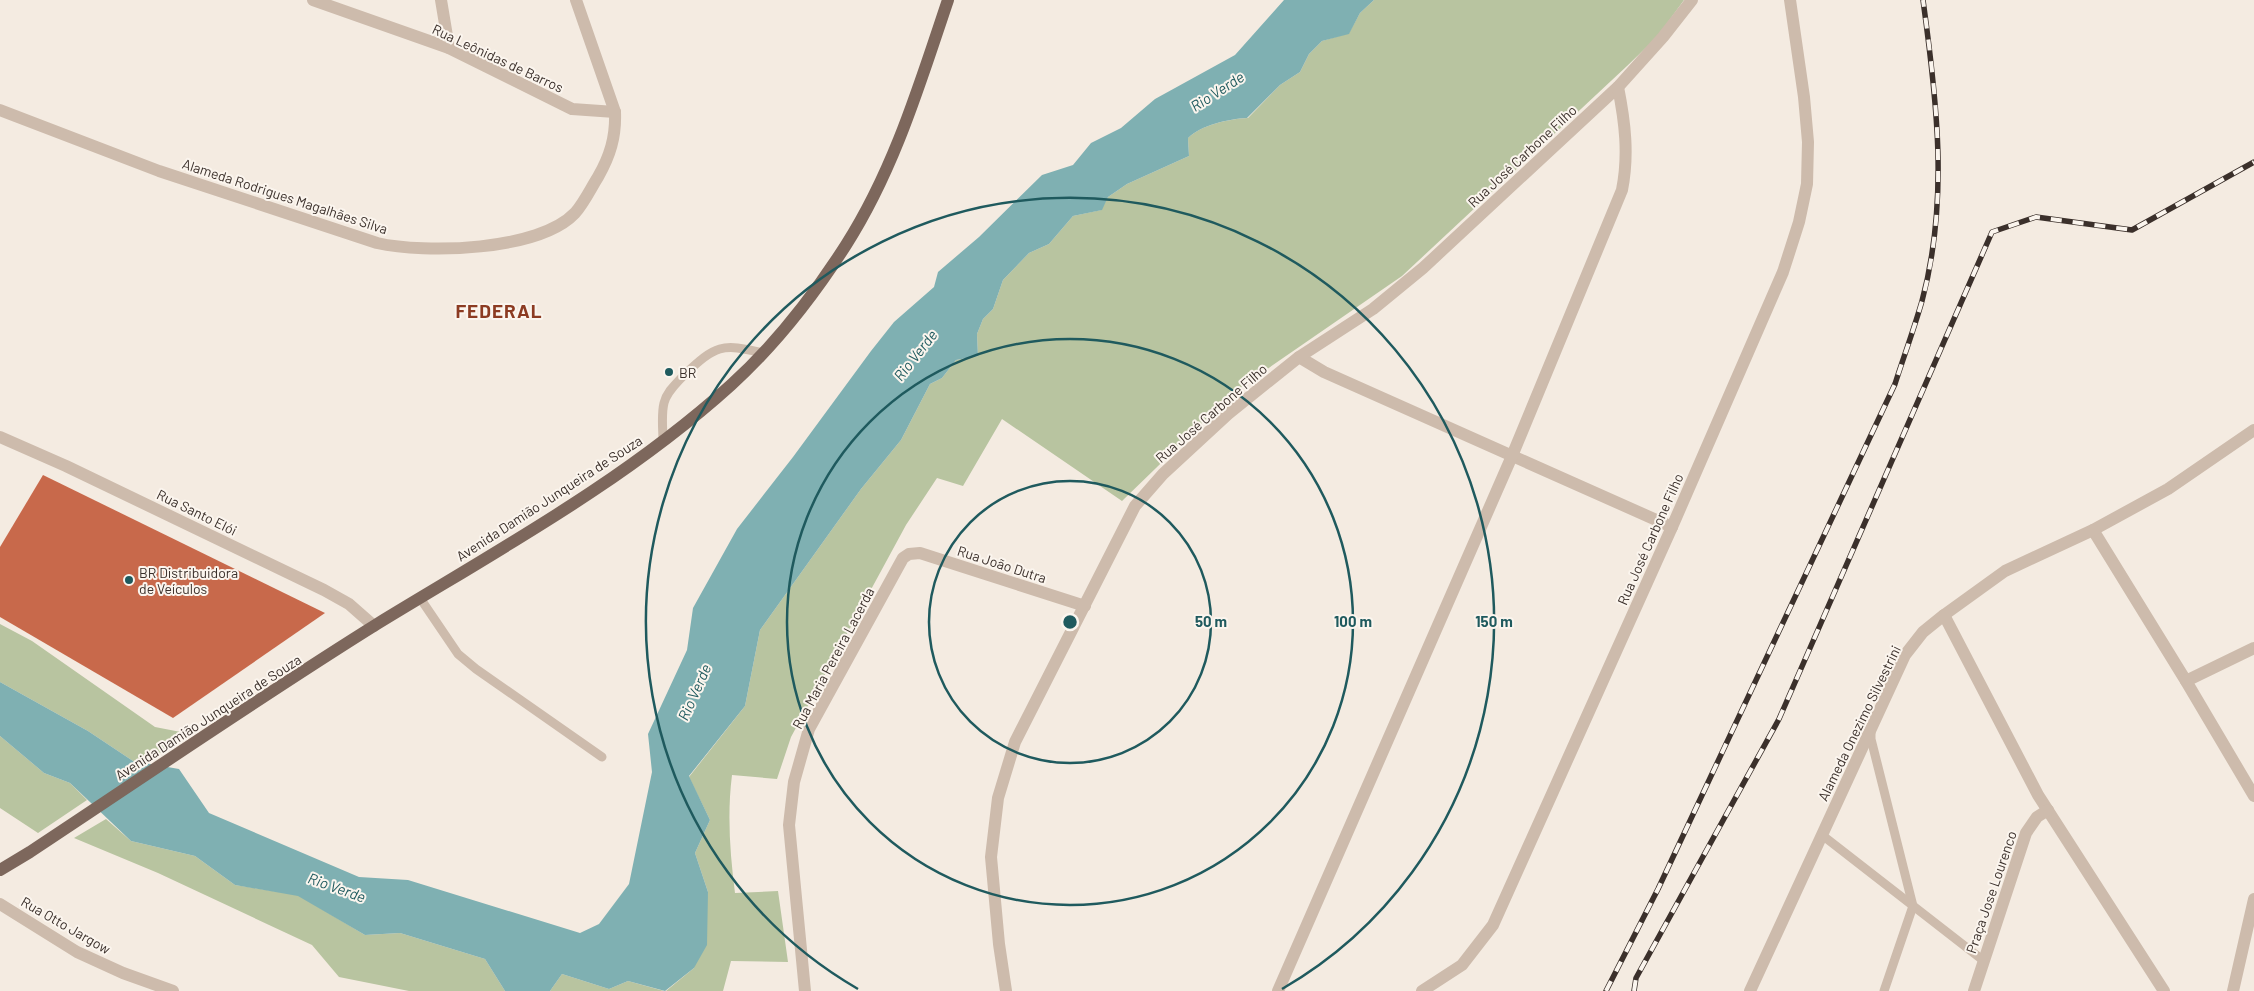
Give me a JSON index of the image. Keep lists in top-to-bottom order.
{
  "streets": {
    "main road": ["Avenida Damião Junqueira de Souza"],
    "street": [
      "Rua Leônidas de Barros",
      "Rua José Carbone Filho",
      "Alameda Rodrigues Magalhães Silva",
      "Rua Santo Elói",
      "Rua João Dutra",
      "Rua Maria Pereira Lacerda",
      "Alameda Onezimo Silvestrini",
      "Praça Jose Lourenco",
      "Rua Otto Jargow"
    ]
  },
  "crossings": [
    ["Rua Leônidas de Barros", "Alameda Rodrigues Magalhães Silva"],
    ["Rua José Carbone Filho", "Rua João Dutra"],
    ["Avenida Damião Junqueira de Souza", "Rua Santo Elói"],
    ["Rua João Dutra", "Rua Maria Pereira Lacerda"]
  ],
  "districts": ["FEDERAL"],
  "water": ["Rio Verde"],
  "places": ["BR", "BR Distribuidora de Veículos"],
  "rings": ["50 m", "100 m", "150 m"]
}
